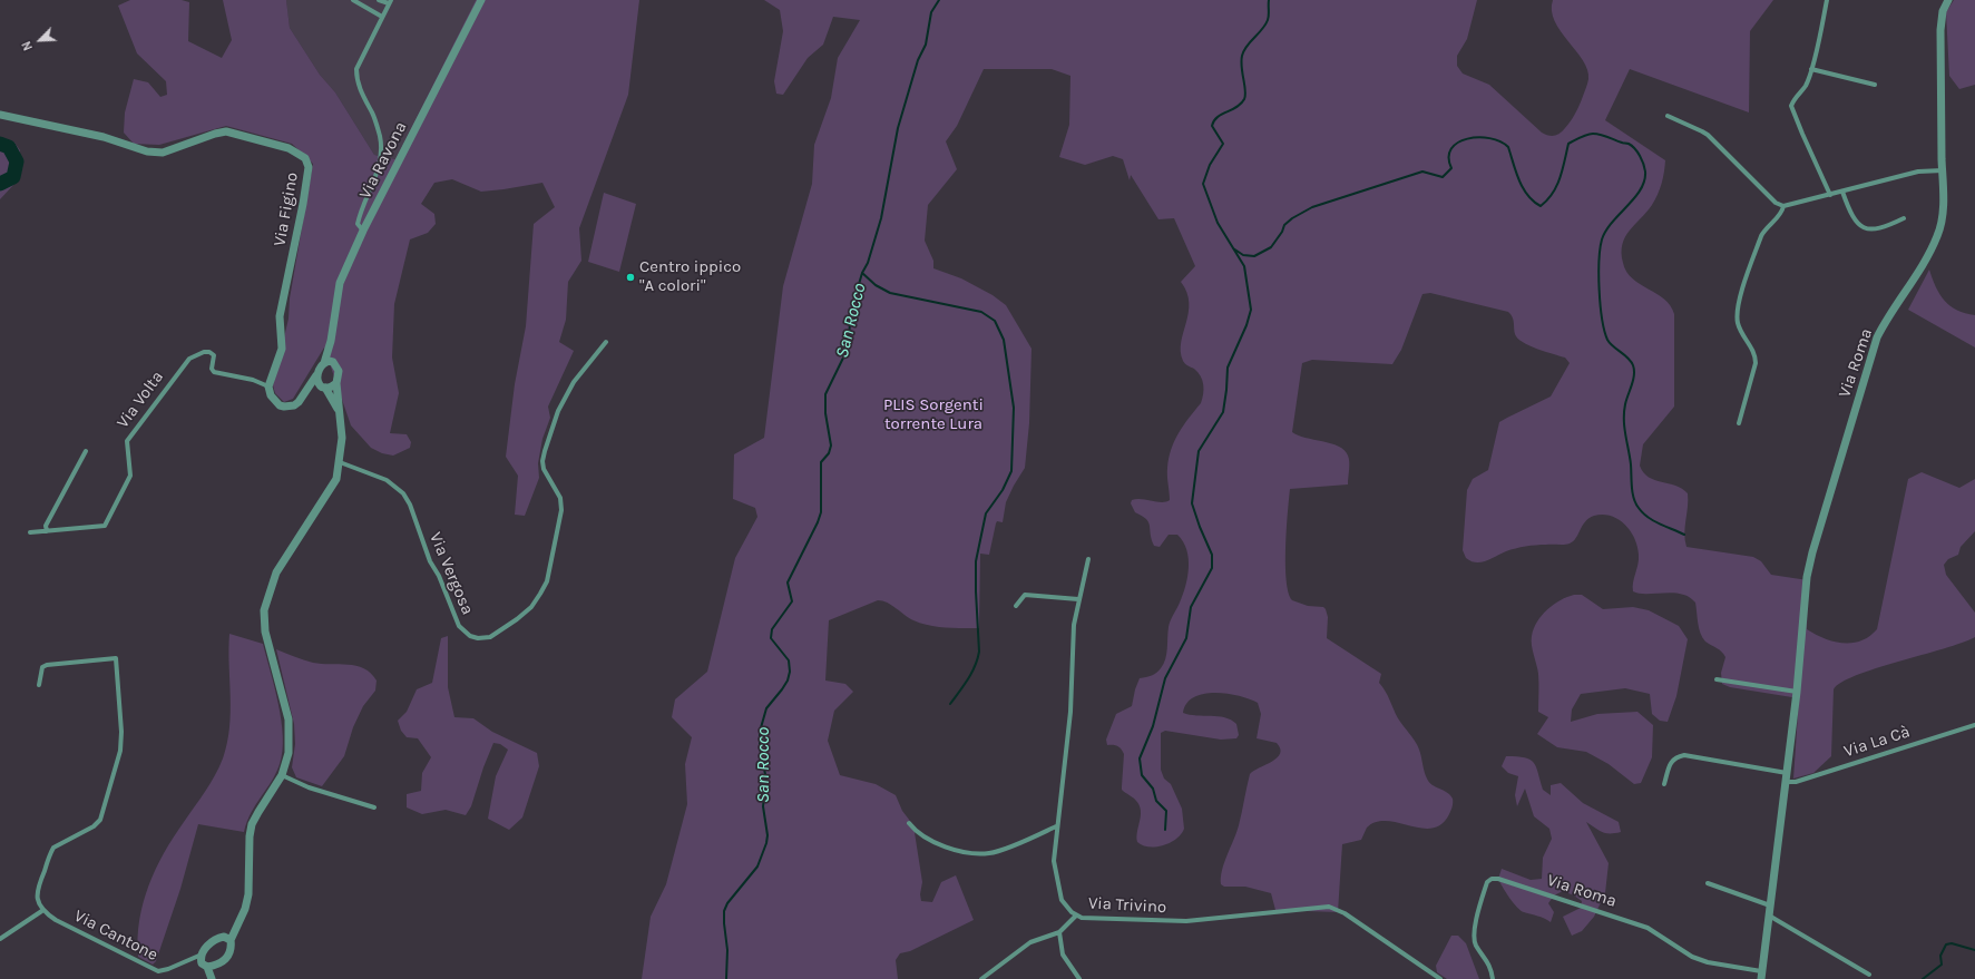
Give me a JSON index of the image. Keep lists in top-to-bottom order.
{
  "streets": {
    "street": [
      "Via Ravona",
      "Via Figino",
      "Via Roma",
      "Via Volta",
      "Via Vergosa",
      "Via La Cà",
      "Via Trivino",
      "Via Cantone"
    ]
  },
  "crossings": [
    ["Via Figino", "Via Volta"],
    ["Via Roma", "Via La Cà"]
  ],
  "water": ["San Rocco"],
  "parks": ["PLIS Sorgenti torrente Lura"],
  "places": ["Centro ippico \"A colori\""],
  "north": "bottom left"
}
